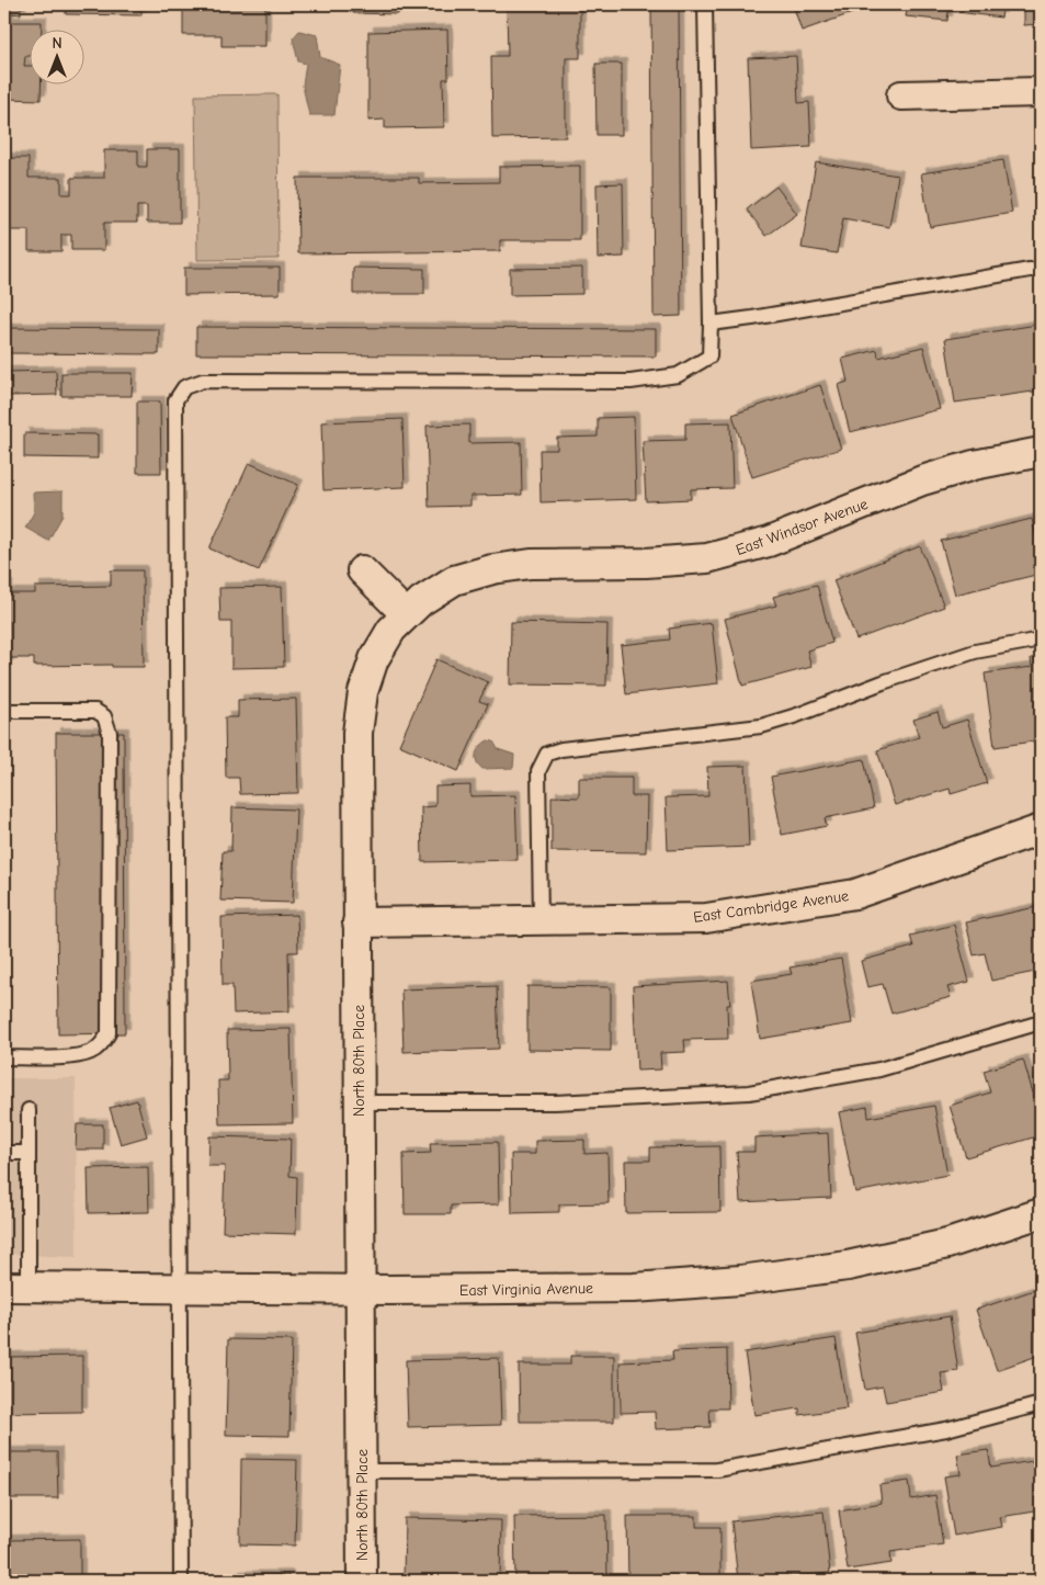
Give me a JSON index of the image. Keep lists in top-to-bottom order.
{
  "streets": {
    "street": [
      "East Windsor Avenue",
      "East Cambridge Avenue",
      "North 80th Place",
      "East Virginia Avenue"
    ]
  },
  "crossings": [
    ["East Windsor Avenue", "North 80th Place"],
    ["East Cambridge Avenue", "North 80th Place"],
    ["North 80th Place", "East Virginia Avenue"]
  ],
  "north": "top"
}
